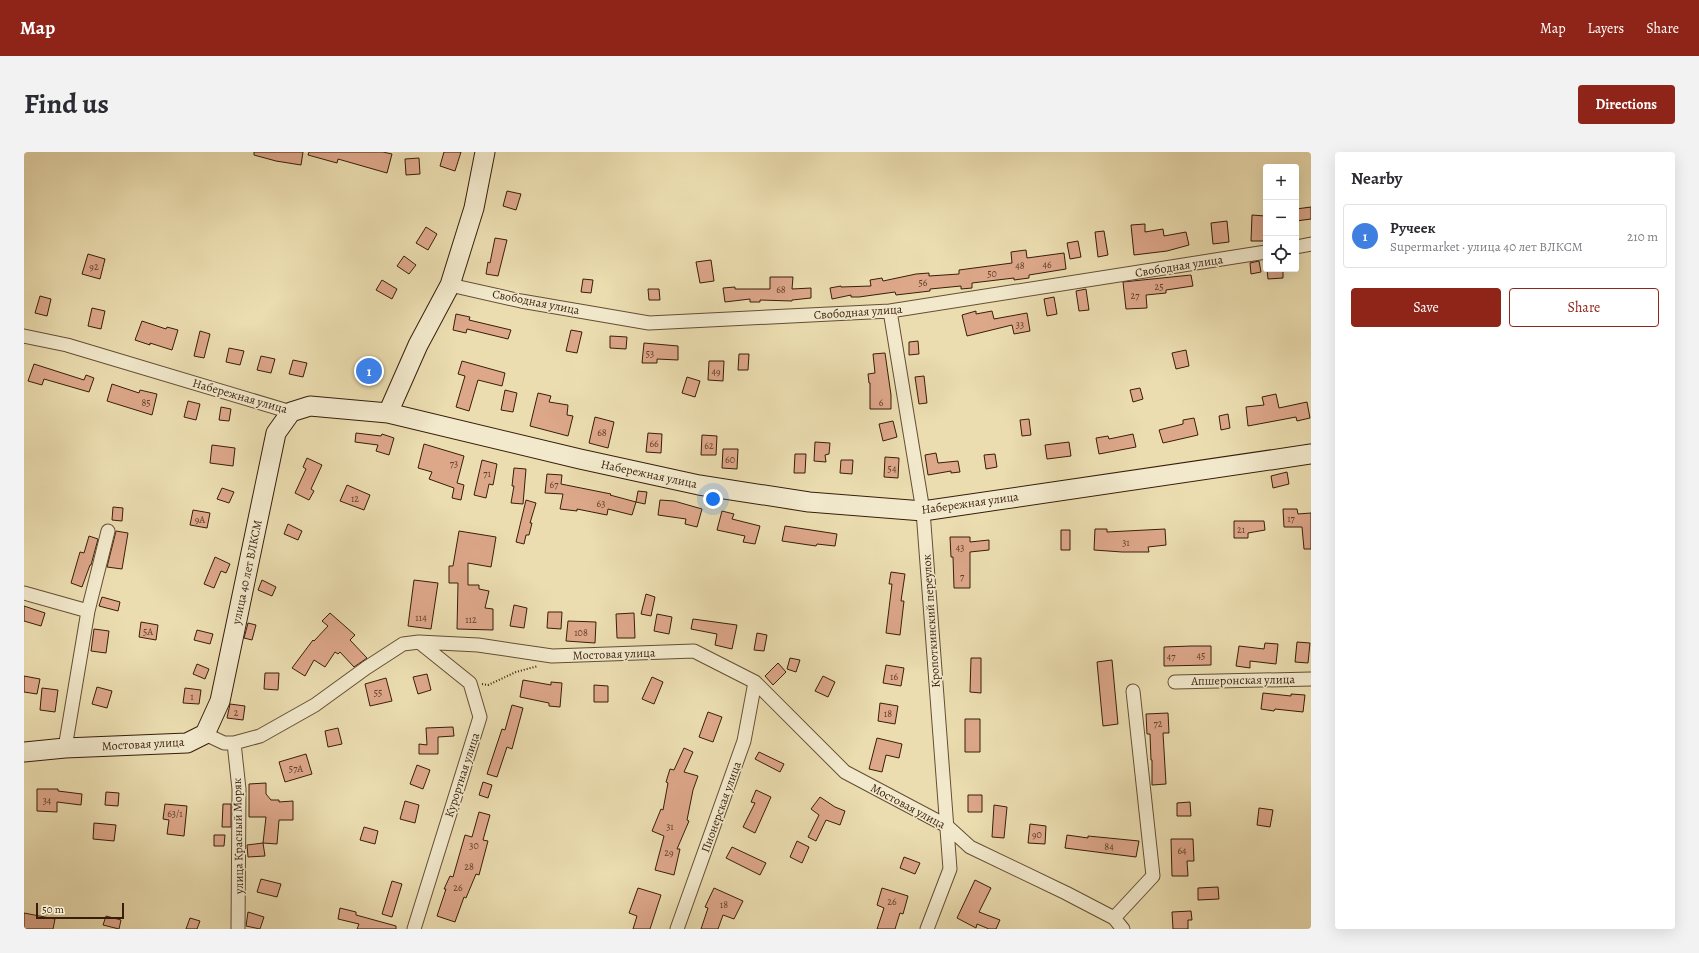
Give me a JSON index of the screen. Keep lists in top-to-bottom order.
{
  "streets": {
    "street": [
      "Свободная улица",
      "Набережная улица",
      "улица 40 лет ВЛКСМ",
      "Кропоткинский переулок",
      "Мостовая улица",
      "Апшеронская улица",
      "Курортная улица",
      "Пионерская улица",
      "улица Красный Моряк"
    ]
  },
  "crossings": [
    ["Свободная улица", "Кропоткинский переулок"],
    ["Набережная улица", "улица 40 лет ВЛКСМ"],
    ["Набережная улица", "Кропоткинский переулок"],
    ["улица 40 лет ВЛКСМ", "Мостовая улица"],
    ["Кропоткинский переулок", "Мостовая улица"],
    ["Мостовая улица", "Пионерская улица"],
    ["Мостовая улица", "улица Красный Моряк"]
  ],
  "house_numbers": [
    "46",
    "48",
    "92",
    "50",
    "56",
    "25",
    "68",
    "27",
    "33",
    "53",
    "49",
    "85",
    "6",
    "68",
    "66",
    "62",
    "60",
    "73",
    "54",
    "71",
    "67",
    "12",
    "63",
    "17",
    "9А",
    "21",
    "31",
    "43",
    "7",
    "114",
    "112",
    "5А",
    "108",
    "45",
    "47",
    "16",
    "55",
    "1",
    "2",
    "18",
    "72",
    "57А",
    "34",
    "63/1",
    "31",
    "90",
    "30",
    "84",
    "64",
    "29",
    "28",
    "26",
    "26",
    "18"
  ],
  "scale_bar": "50 m",
  "page": {
    "header": "Map",
    "nav": ["Map", "Layers", "Share"],
    "title": "Find us",
    "buttons": [
      "Directions",
      ["Save", "Share"]
    ],
    "heading": "Nearby",
    "map_buttons": ["+", "−"],
    "list": [
      {
        "mark": "1",
        "name": "Ручеек",
        "note": "Supermarket · улица 40 лет ВЛКСМ",
        "value": "210 m"
      }
    ],
    "pins": "1",
    "scale": "50 m"
  }
}
